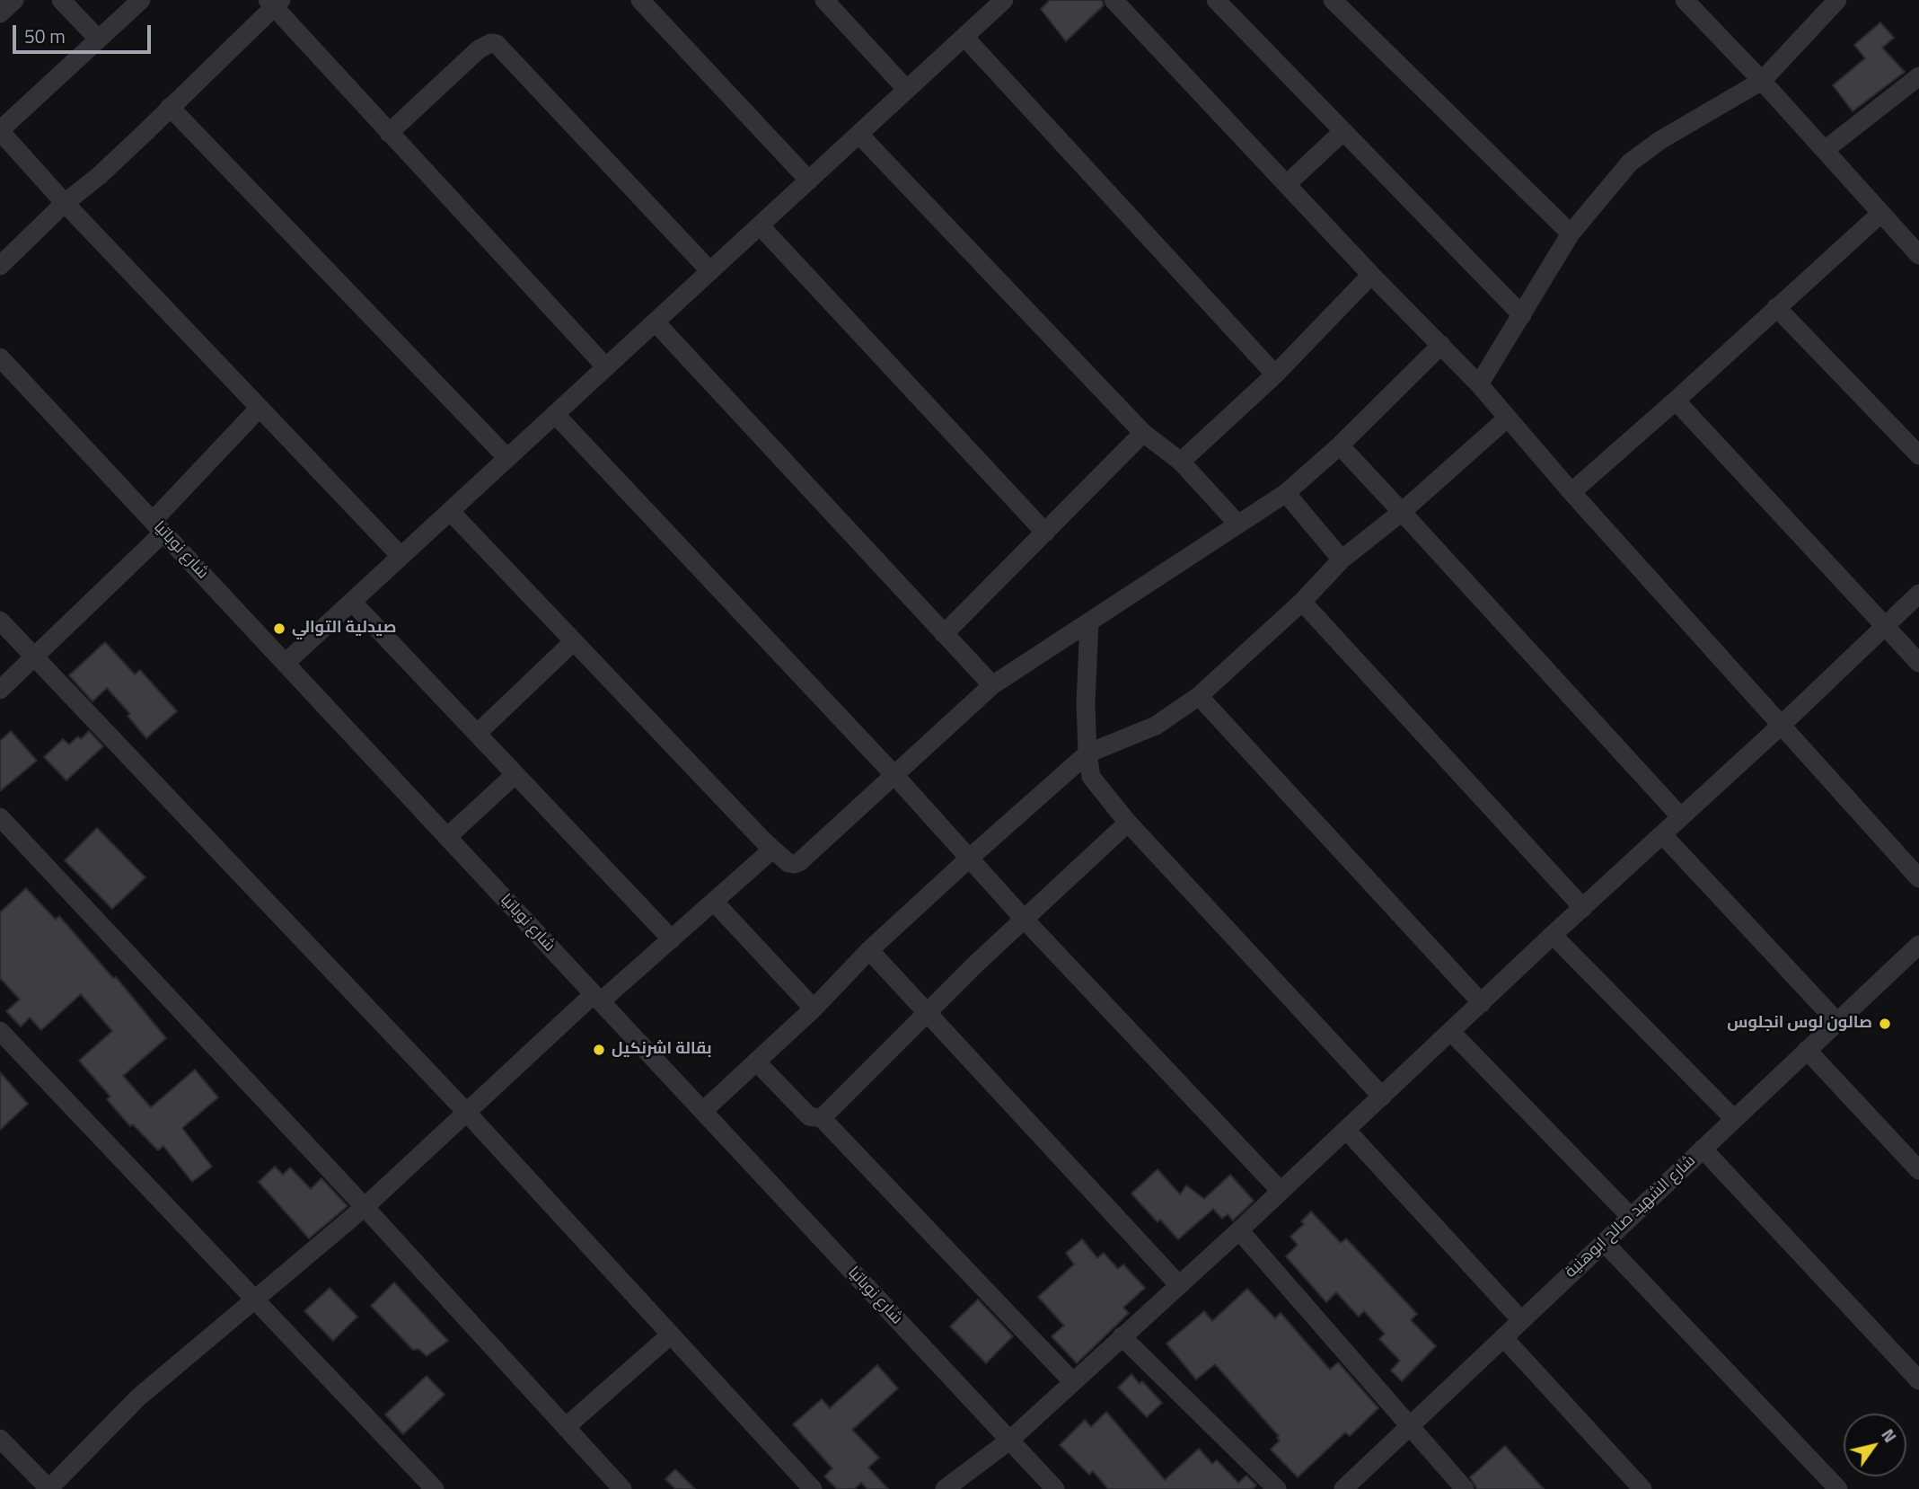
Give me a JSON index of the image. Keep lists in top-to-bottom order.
{
  "streets": {
    "street": ["شارع نوباتيا", "شارع الشهيد صالح ابوهنية"]
  },
  "places": ["صيدلية التوالي", "صالون لوس انجلوس", "بقالة اشرنكيل"],
  "scale_bar": "50 m",
  "north": "top right"
}
